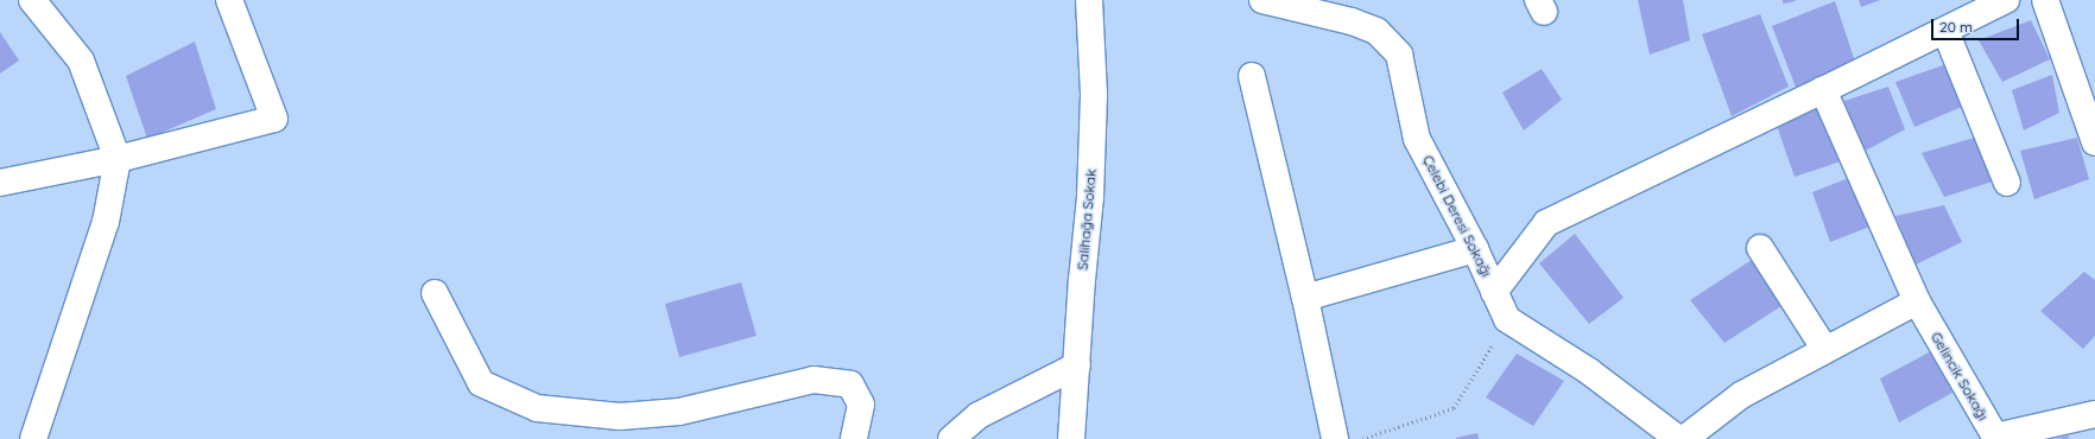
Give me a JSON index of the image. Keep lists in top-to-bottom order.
{
  "streets": {
    "street": ["Çelebi Deresi Sokağı", "Salihağa Sokak", "Gelincik Sokağı"]
  },
  "scale_bar": "20 m"
}
